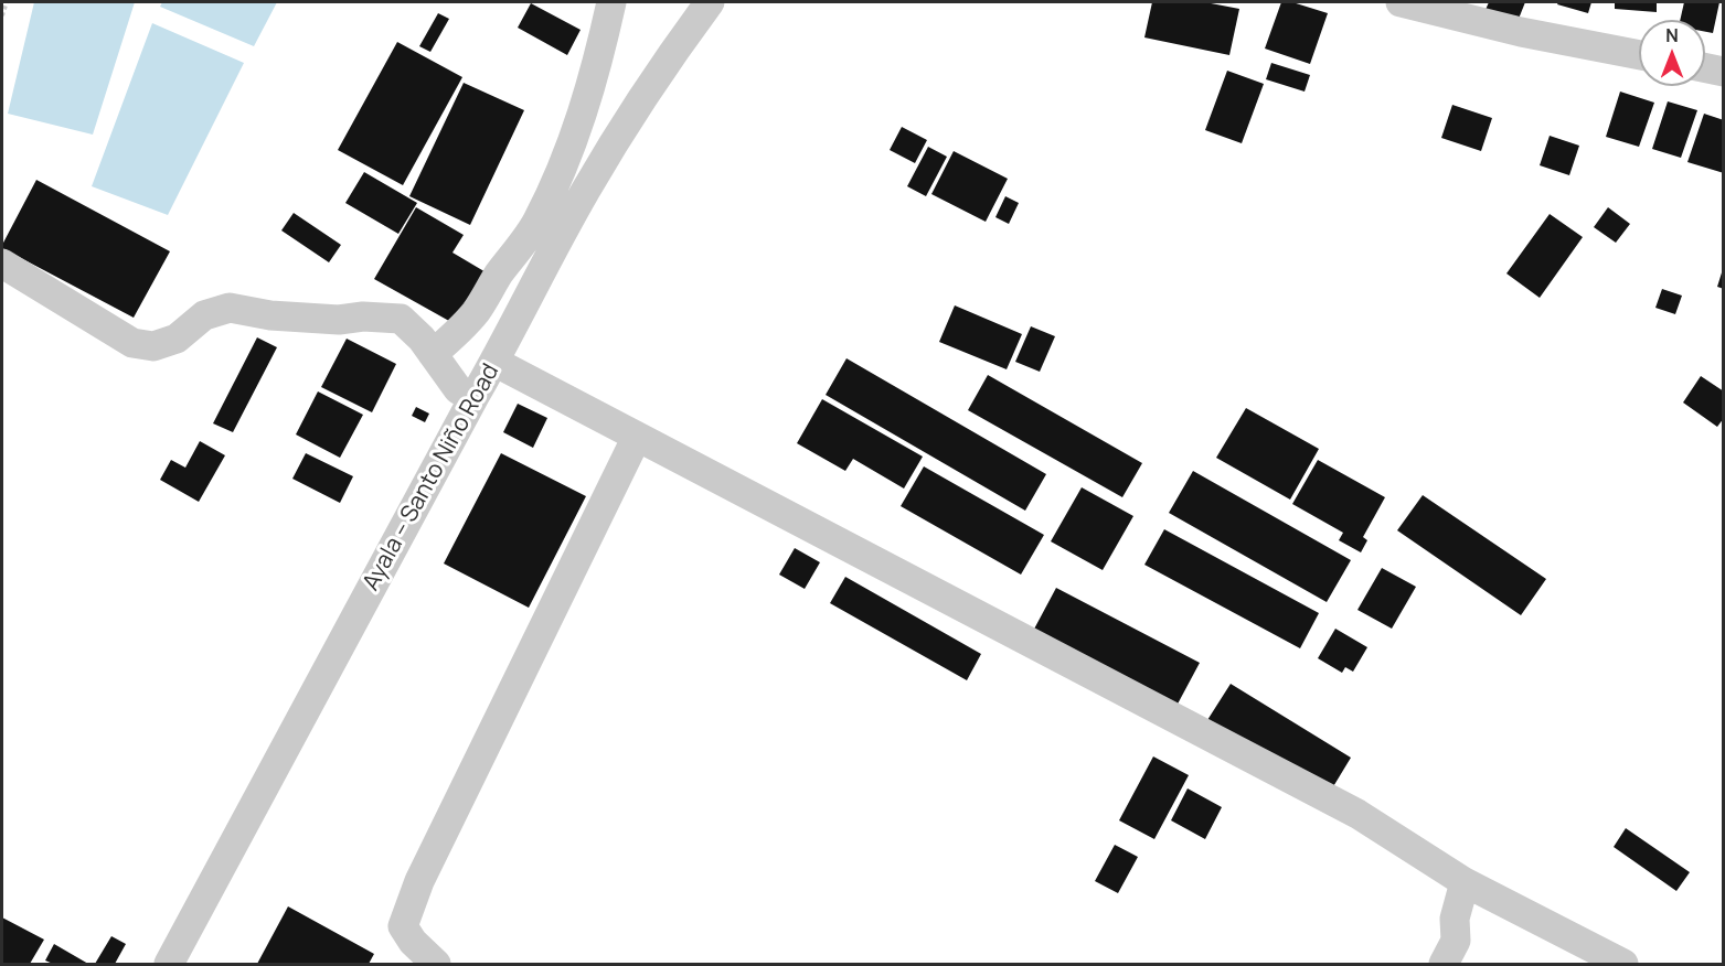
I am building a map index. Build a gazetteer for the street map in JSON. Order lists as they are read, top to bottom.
{
  "streets": {
    "street": ["Ayala – Santo Niño Road"]
  },
  "north": "top"
}
